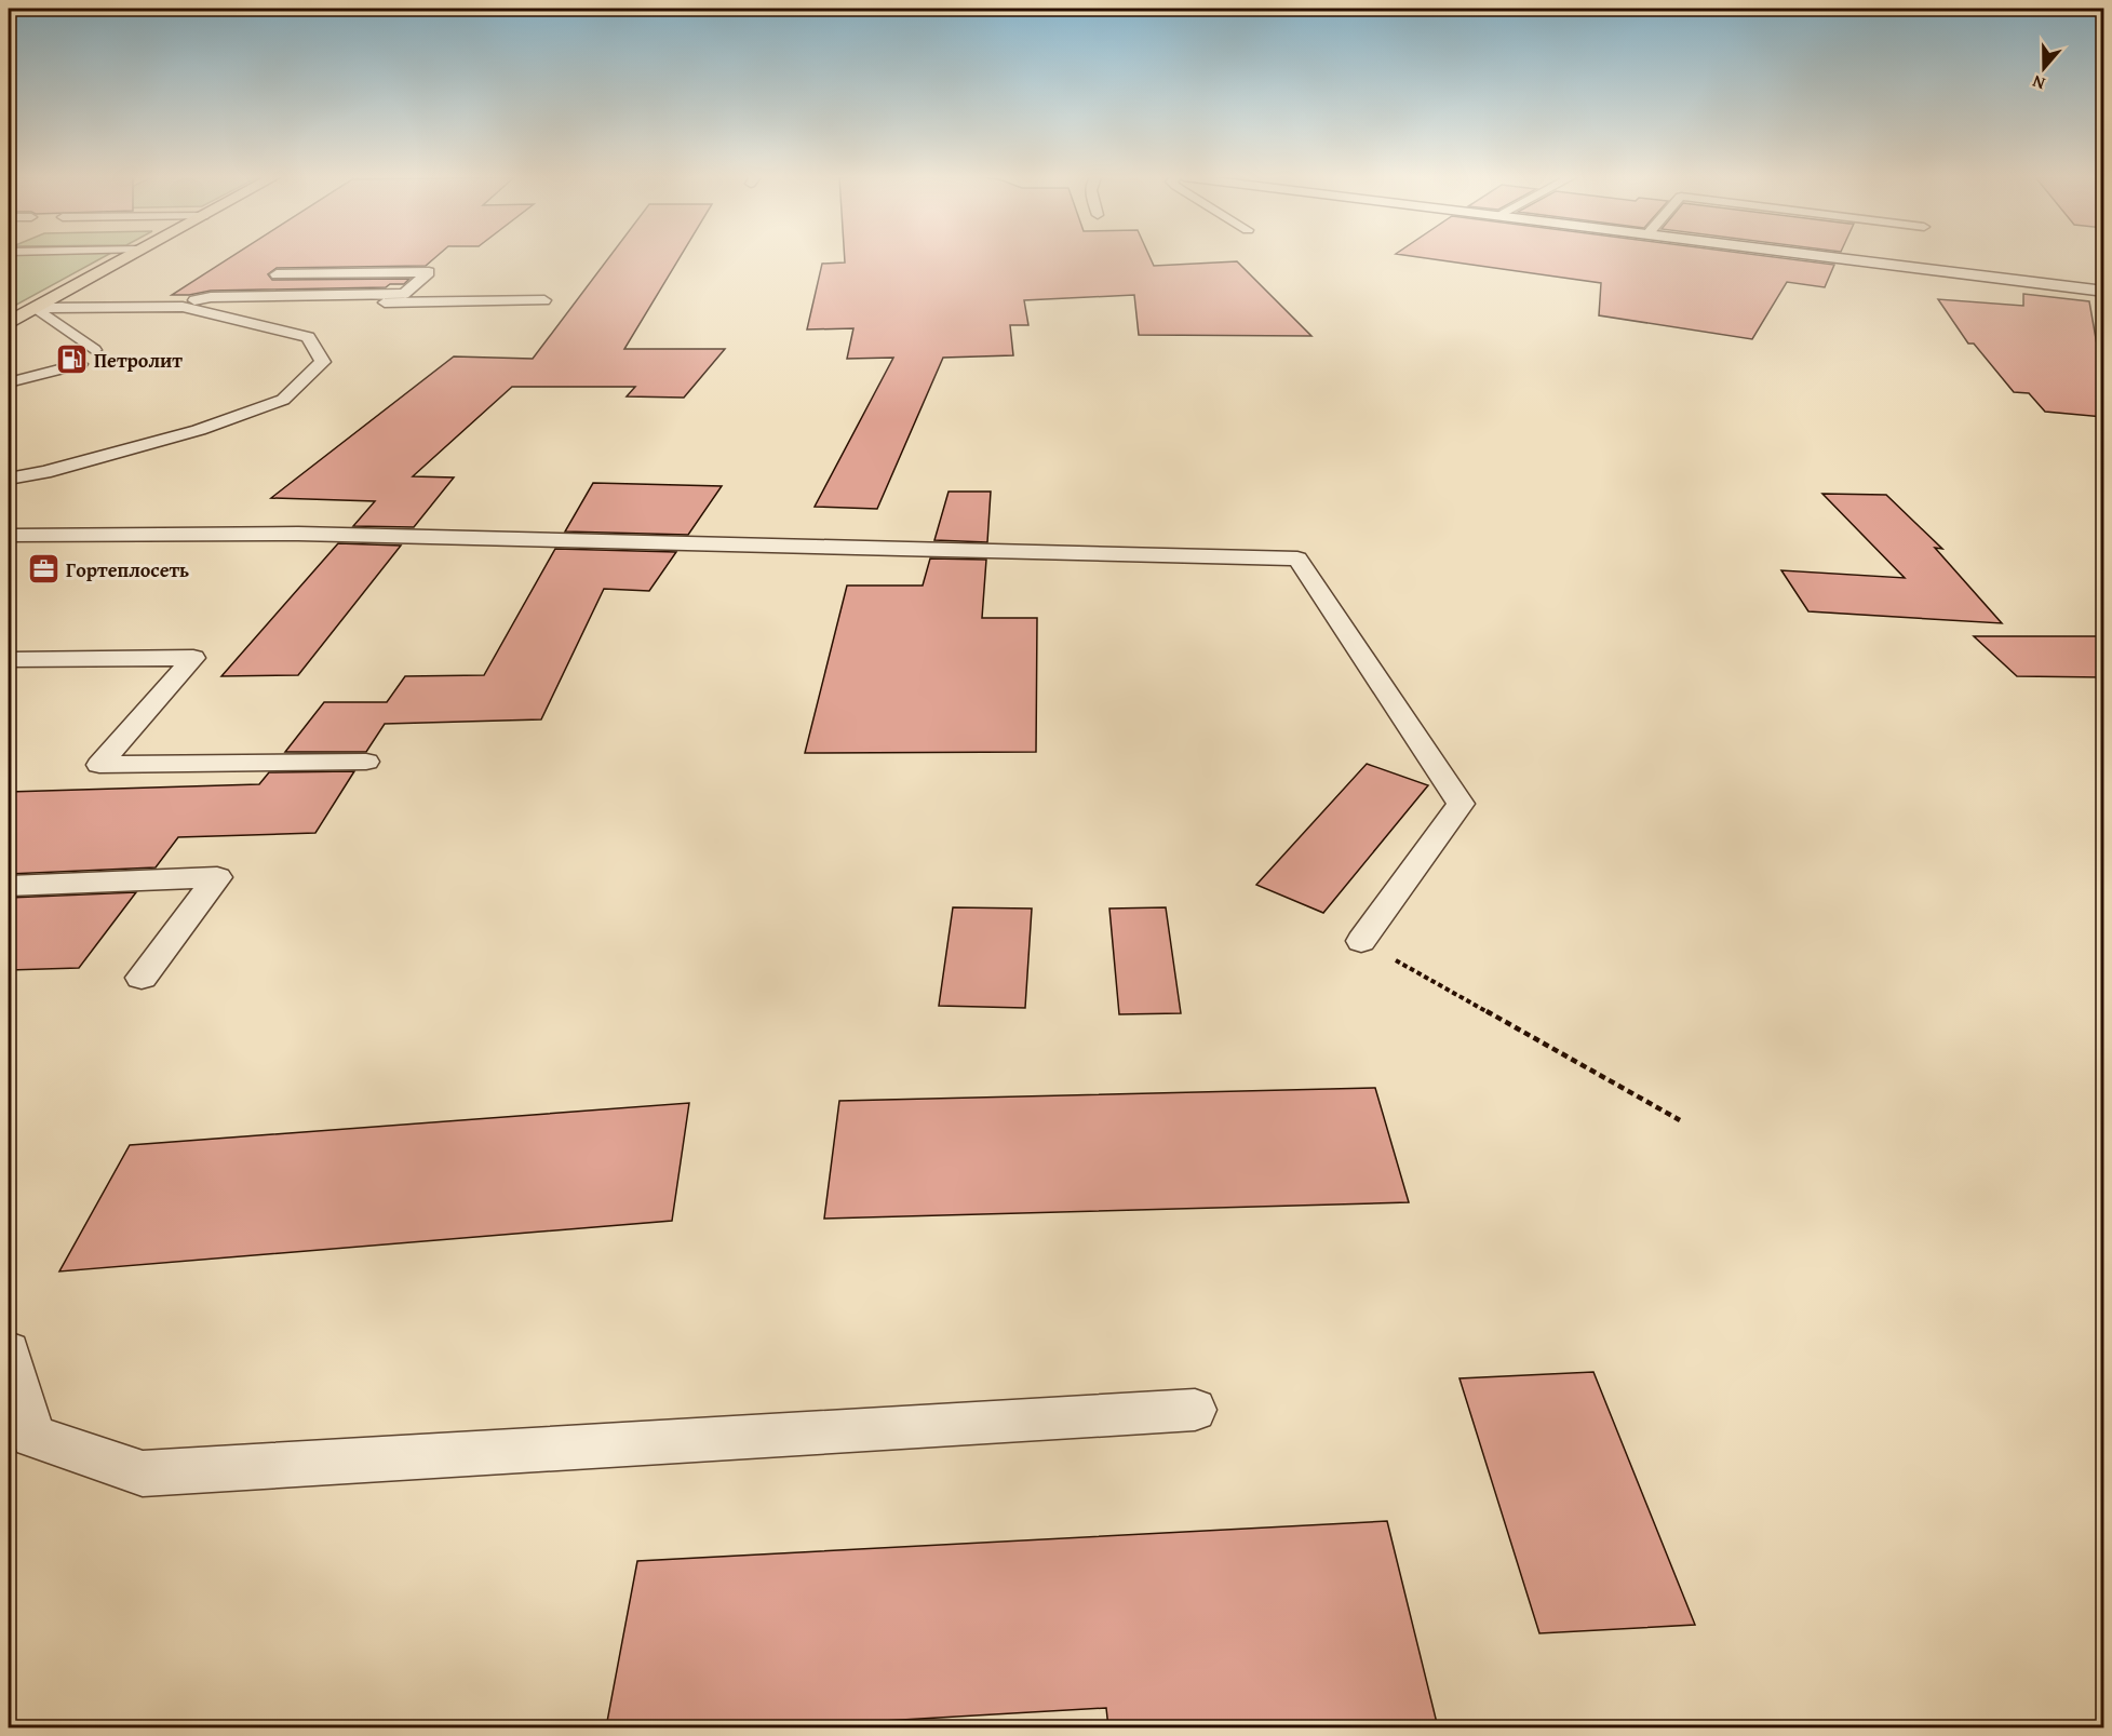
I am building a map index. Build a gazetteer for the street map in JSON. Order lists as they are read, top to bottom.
{
  "places": {
    "fuel station": ["Петролит"],
    "office": ["Гортеплосеть"]
  },
  "north": "bottom"
}
